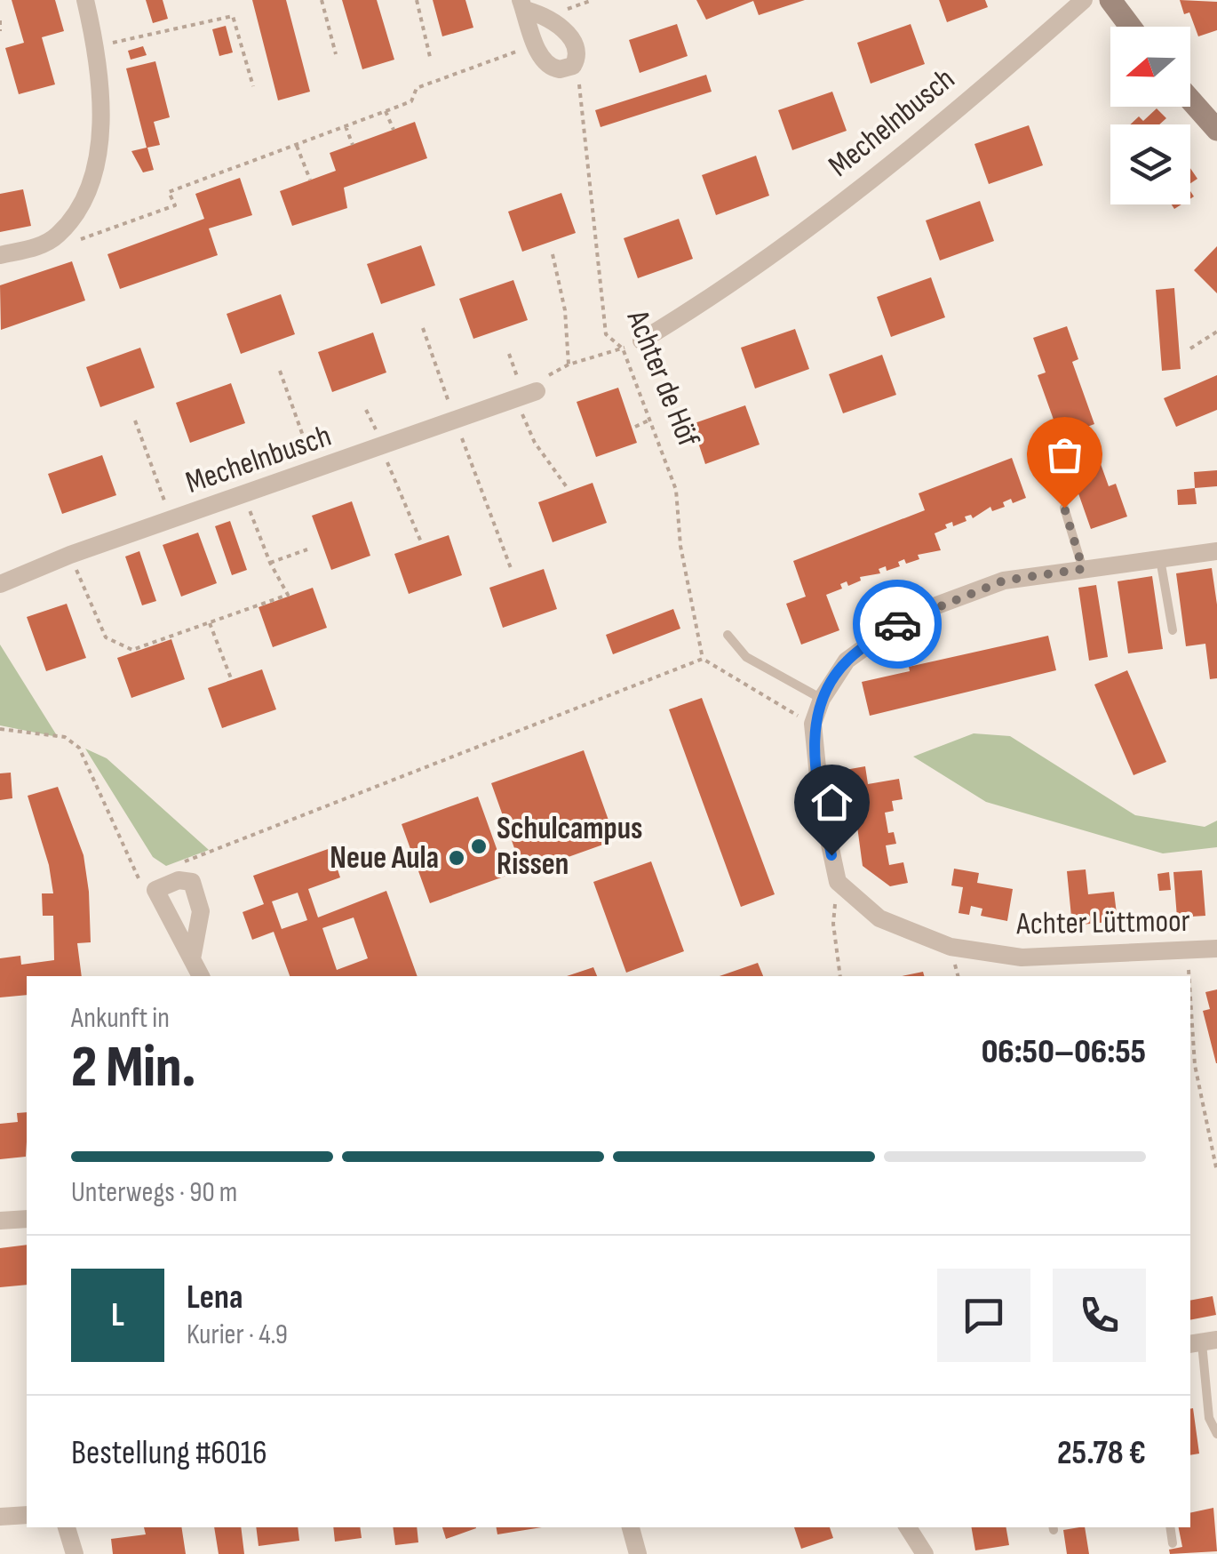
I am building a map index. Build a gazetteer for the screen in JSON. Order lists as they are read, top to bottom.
{
  "streets": {
    "street": ["Mechelnbusch", "Achter Lüttmoor"],
    "path": ["Achter de Höf"]
  },
  "places": ["Schulcampus Rissen", "Neue Aula"],
  "north": "left",
  "page": {
    "heading": ["2 Min.", "Ankunft in", "06:50–06:55"],
    "panel": [
      "Lena",
      "Kurier · 4.9",
      "Bestellung #6016",
      "25.78 €"
    ],
    "bar": "Unterwegs · 90 m",
    "round": "L"
  }
}
